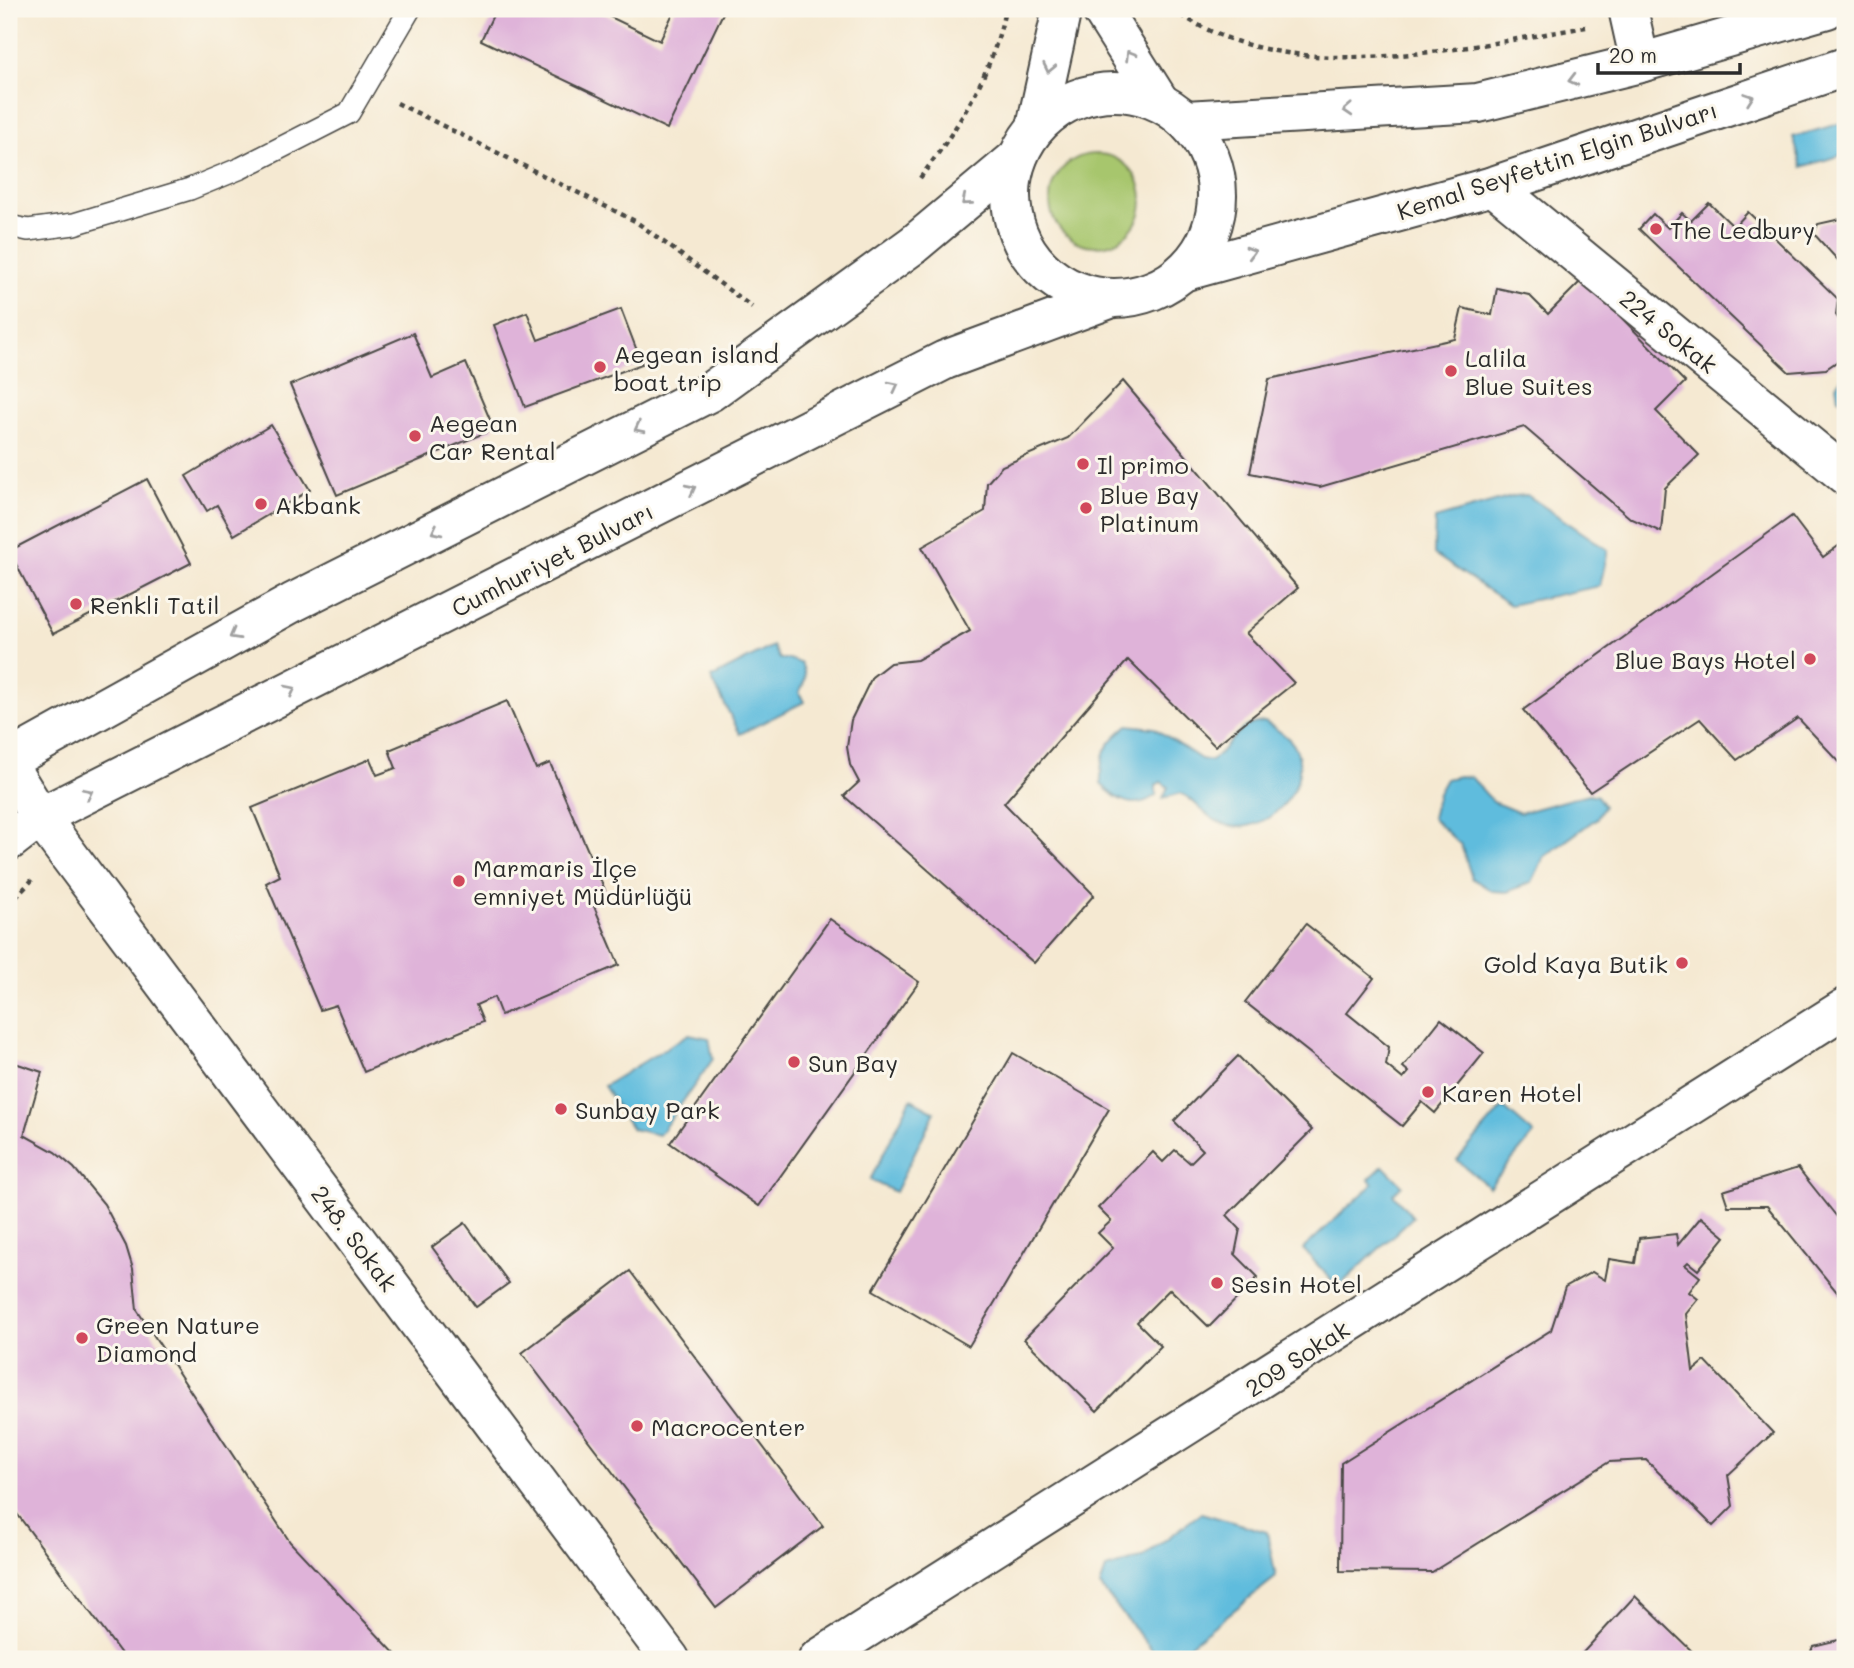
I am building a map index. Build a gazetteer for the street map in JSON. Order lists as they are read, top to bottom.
{
  "streets": {
    "main road": [
      "Kemal Seyfettin Elgin Bulvarı",
      "224 Sokak",
      "Cumhuriyet Bulvarı",
      "248. Sokak",
      "209 Sokak"
    ]
  },
  "crossings": [
    ["Kemal Seyfettin Elgin Bulvarı", "224 Sokak"],
    ["Kemal Seyfettin Elgin Bulvarı", "Cumhuriyet Bulvarı"],
    ["Cumhuriyet Bulvarı", "248. Sokak"]
  ],
  "places": [
    "The Ledbury",
    "Aegean island boat trip",
    "Lalila Blue Suites",
    "Aegean Car Rental",
    "Il primo",
    "Akbank",
    "Blue Bay Platinum",
    "Renkli Tatil",
    "Blue Bays Hotel",
    "Marmaris İlçe emniyet Müdürlüğü",
    "Gold Kaya Butik",
    "Sun Bay",
    "Karen Hotel",
    "Sunbay Park",
    "Sesin Hotel",
    "Green Nature Diamond",
    "Macrocenter"
  ],
  "scale_bar": "20 m"
}
